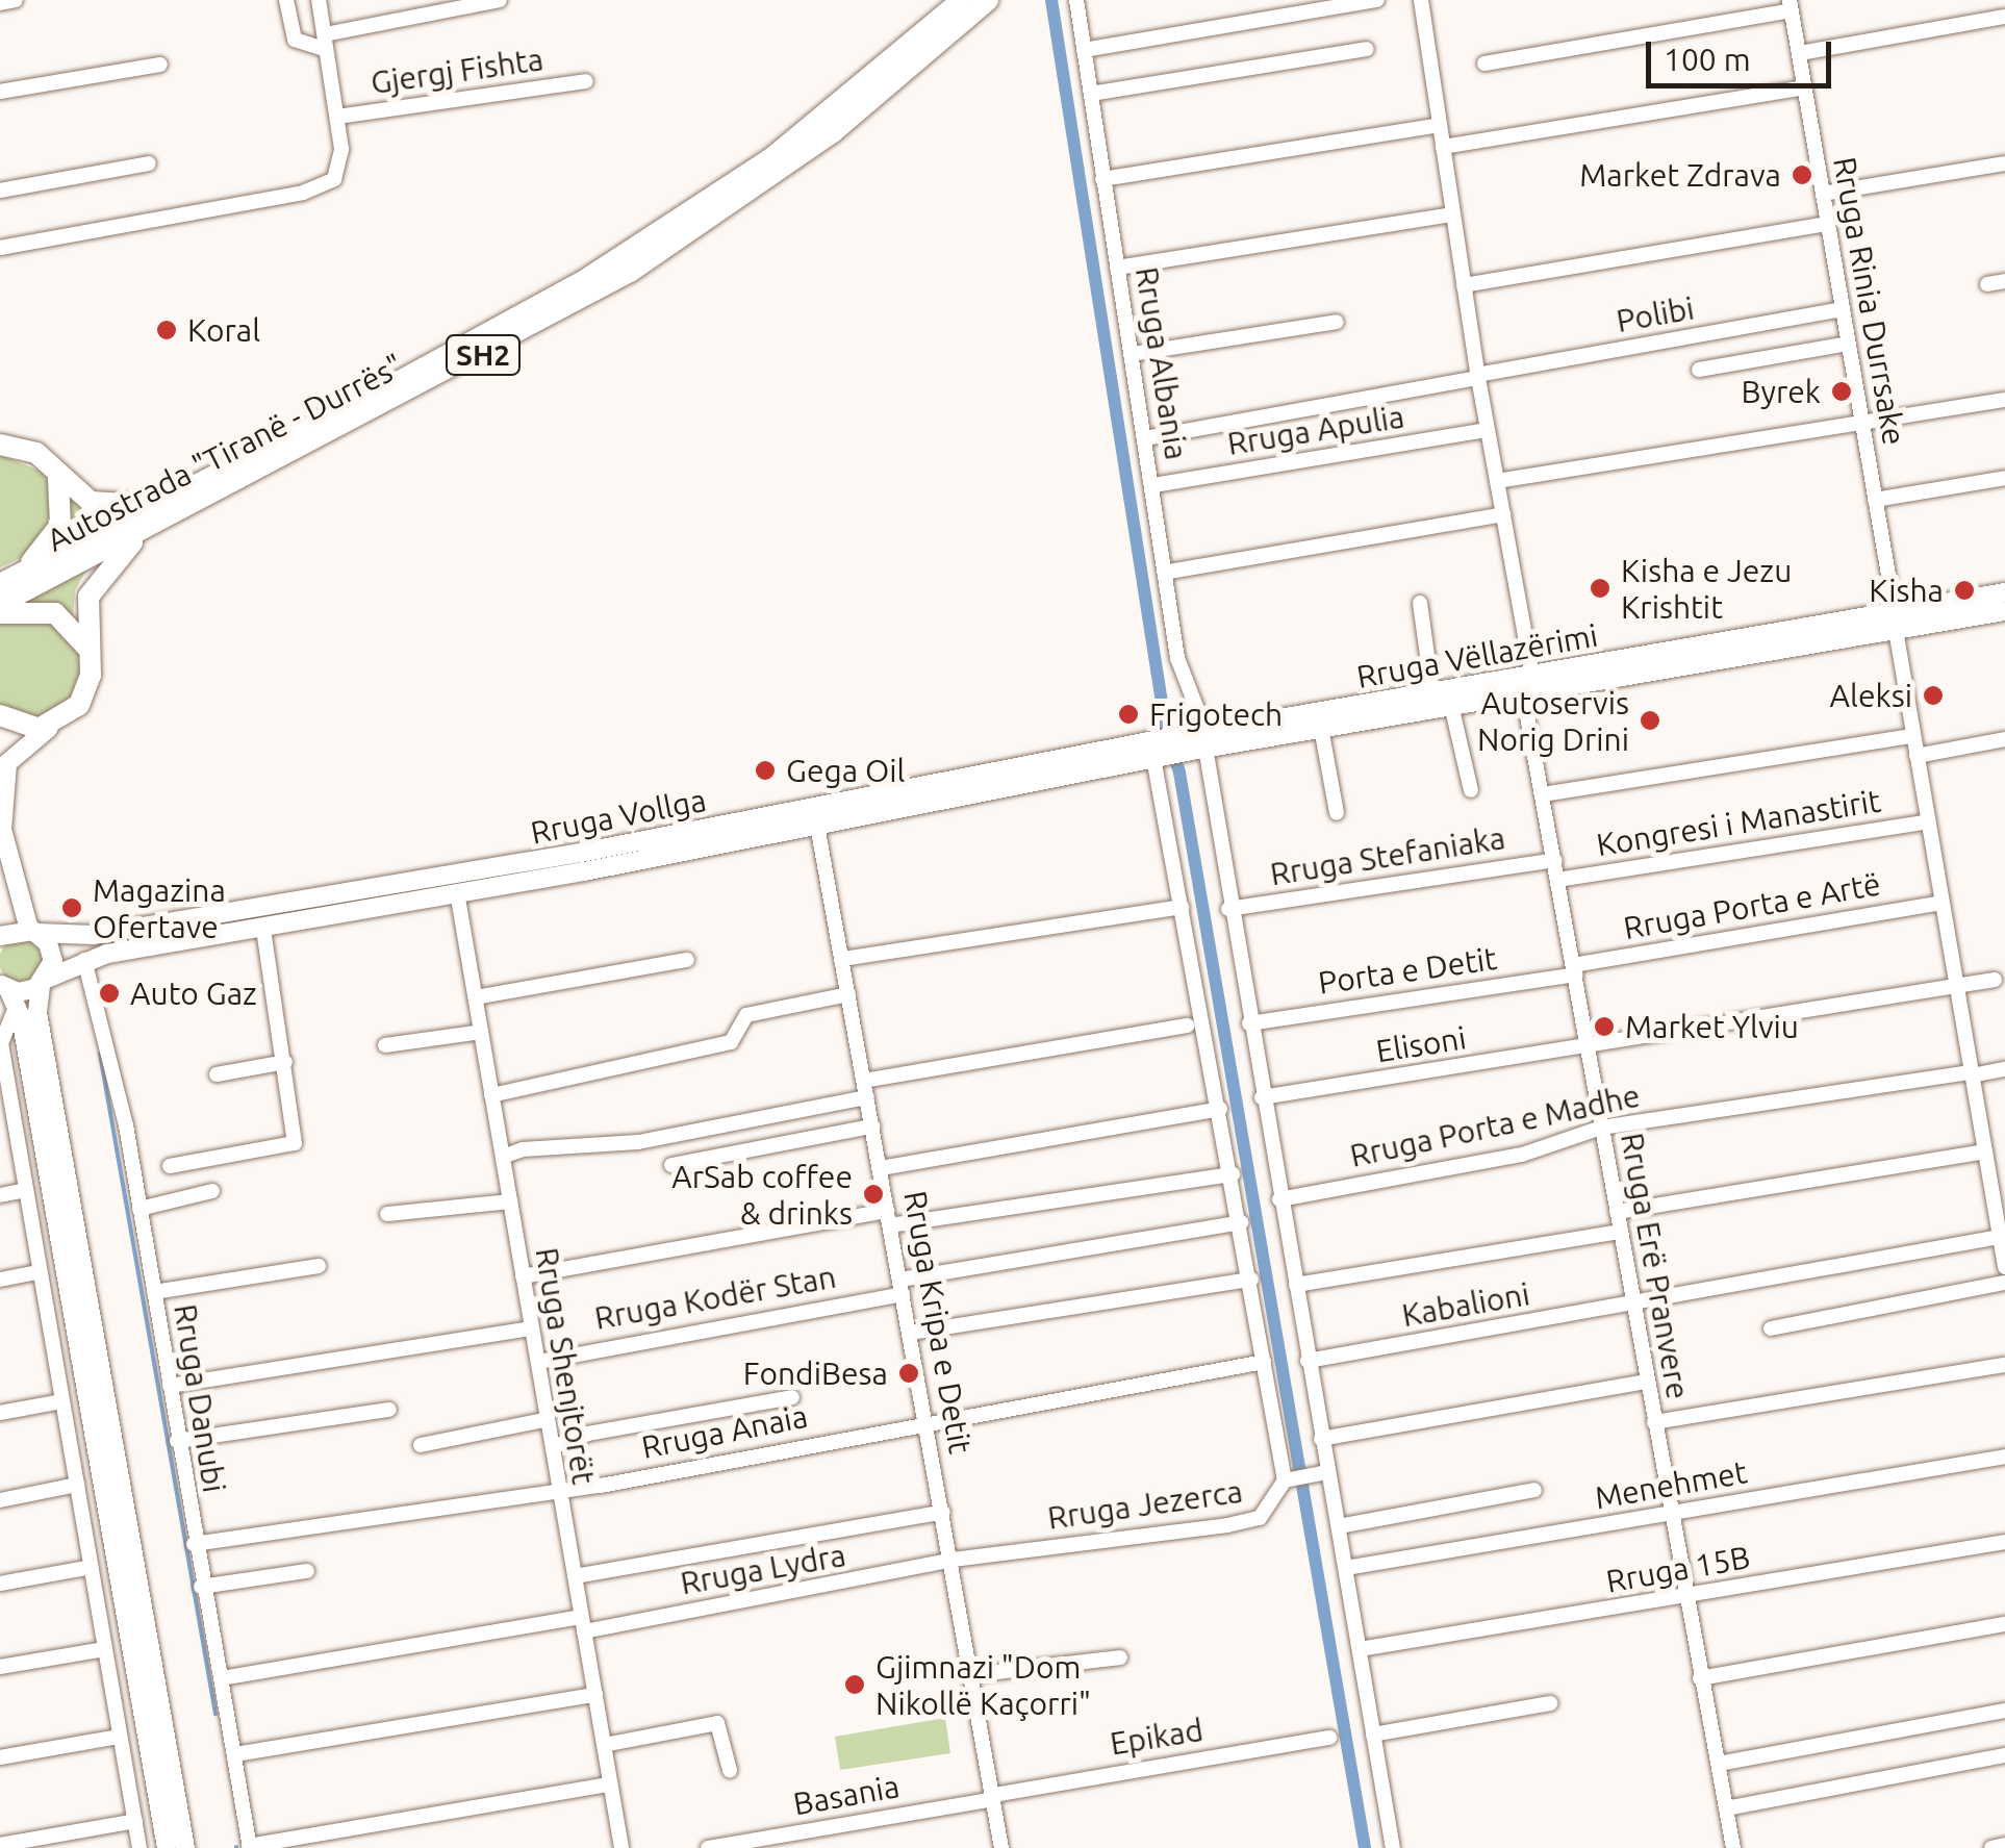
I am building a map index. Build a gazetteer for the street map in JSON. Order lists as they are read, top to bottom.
{
  "streets": {
    "highway": ["SH2", "Autostrada \"Tiranë - Durrës\""],
    "main road": ["Rruga Vëllazërimi", "Rruga Vollga"],
    "street": [
      "Gjergj Fishta",
      "Rruga Rinia Durrsake",
      "Polibi",
      "Rruga Albania",
      "Rruga Apulia",
      "Kongresi i Manastirit",
      "Rruga Stefaniaka",
      "Rruga Porta e Artë",
      "Porta e Detit",
      "Elisoni",
      "Rruga Porta e Madhe",
      "Rruga Erë Pranvere",
      "Rruga Kodër Stan",
      "Kabalioni",
      "Rruga Kripa e Detit",
      "Rruga Shenjtorët",
      "Rruga Danubi",
      "Rruga Anaia",
      "Menehmet",
      "Rruga Jezerca",
      "Rruga Lydra",
      "Rruga 15B",
      "Epikad",
      "Basania"
    ]
  },
  "crossings": [
    ["Rruga Rinia Durrsake", "Polibi"],
    ["Rruga Rinia Durrsake", "Rruga Vëllazërimi"],
    ["Rruga Rinia Durrsake", "Kongresi i Manastirit"],
    ["Rruga Rinia Durrsake", "Rruga Porta e Artë"],
    ["Rruga Rinia Durrsake", "Rruga Porta e Madhe"],
    ["Rruga Rinia Durrsake", "Kabalioni"],
    ["Polibi", "Rruga Albania"],
    ["Polibi", "Rruga Erë Pranvere"],
    ["Rruga Albania", "Rruga Apulia"],
    ["Rruga Albania", "Rruga Vëllazërimi"],
    ["Rruga Albania", "Rruga Vollga"],
    ["Rruga Albania", "Rruga Stefaniaka"],
    ["Rruga Albania", "Porta e Detit"],
    ["Rruga Albania", "Elisoni"],
    ["Rruga Albania", "Rruga Porta e Madhe"],
    ["Rruga Albania", "Kabalioni"],
    ["Rruga Albania", "Menehmet"],
    ["Rruga Albania", "Rruga 15B"],
    ["Rruga Apulia", "Rruga Erë Pranvere"],
    ["Rruga Vëllazërimi", "Rruga Vollga"],
    ["Rruga Vëllazërimi", "Rruga Erë Pranvere"],
    ["Rruga Vollga", "Rruga Kripa e Detit"],
    ["Rruga Vollga", "Rruga Shenjtorët"],
    ["Rruga Vollga", "Rruga Danubi"],
    ["Kongresi i Manastirit", "Rruga Erë Pranvere"],
    ["Rruga Stefaniaka", "Rruga Erë Pranvere"],
    ["Rruga Porta e Artë", "Porta e Detit"],
    ["Rruga Porta e Artë", "Rruga Erë Pranvere"],
    ["Porta e Detit", "Rruga Erë Pranvere"],
    ["Elisoni", "Rruga Erë Pranvere"],
    ["Rruga Porta e Madhe", "Rruga Erë Pranvere"],
    ["Rruga Erë Pranvere", "Kabalioni"],
    ["Rruga Erë Pranvere", "Menehmet"],
    ["Rruga Erë Pranvere", "Rruga 15B"],
    ["Rruga Kodër Stan", "Rruga Kripa e Detit"],
    ["Rruga Kodër Stan", "Rruga Shenjtorët"],
    ["Rruga Kripa e Detit", "Rruga Anaia"],
    ["Rruga Kripa e Detit", "Rruga Jezerca"],
    ["Rruga Kripa e Detit", "Rruga Lydra"],
    ["Rruga Kripa e Detit", "Epikad"],
    ["Rruga Kripa e Detit", "Basania"],
    ["Rruga Shenjtorët", "Rruga Anaia"],
    ["Rruga Shenjtorët", "Rruga Lydra"],
    ["Rruga Danubi", "Rruga Anaia"],
    ["Rruga Danubi", "Rruga Lydra"],
    ["Rruga Jezerca", "Rruga Lydra"],
    ["Epikad", "Basania"]
  ],
  "places": [
    "Market Zdrava",
    "Koral",
    "Byrek",
    "Kisha e Jezu Krishtit",
    "Kisha",
    "Aleksi",
    "Frigotech",
    "Autoservis Norig Drini",
    "Gega Oil",
    "Magazina Ofertave",
    "Auto Gaz",
    "Market Ylviu",
    "ArSab coffee & drinks",
    "FondiBesa",
    "Gjimnazi \"Dom Nikollë Kaçorri\""
  ],
  "scale_bar": "100 m"
}
